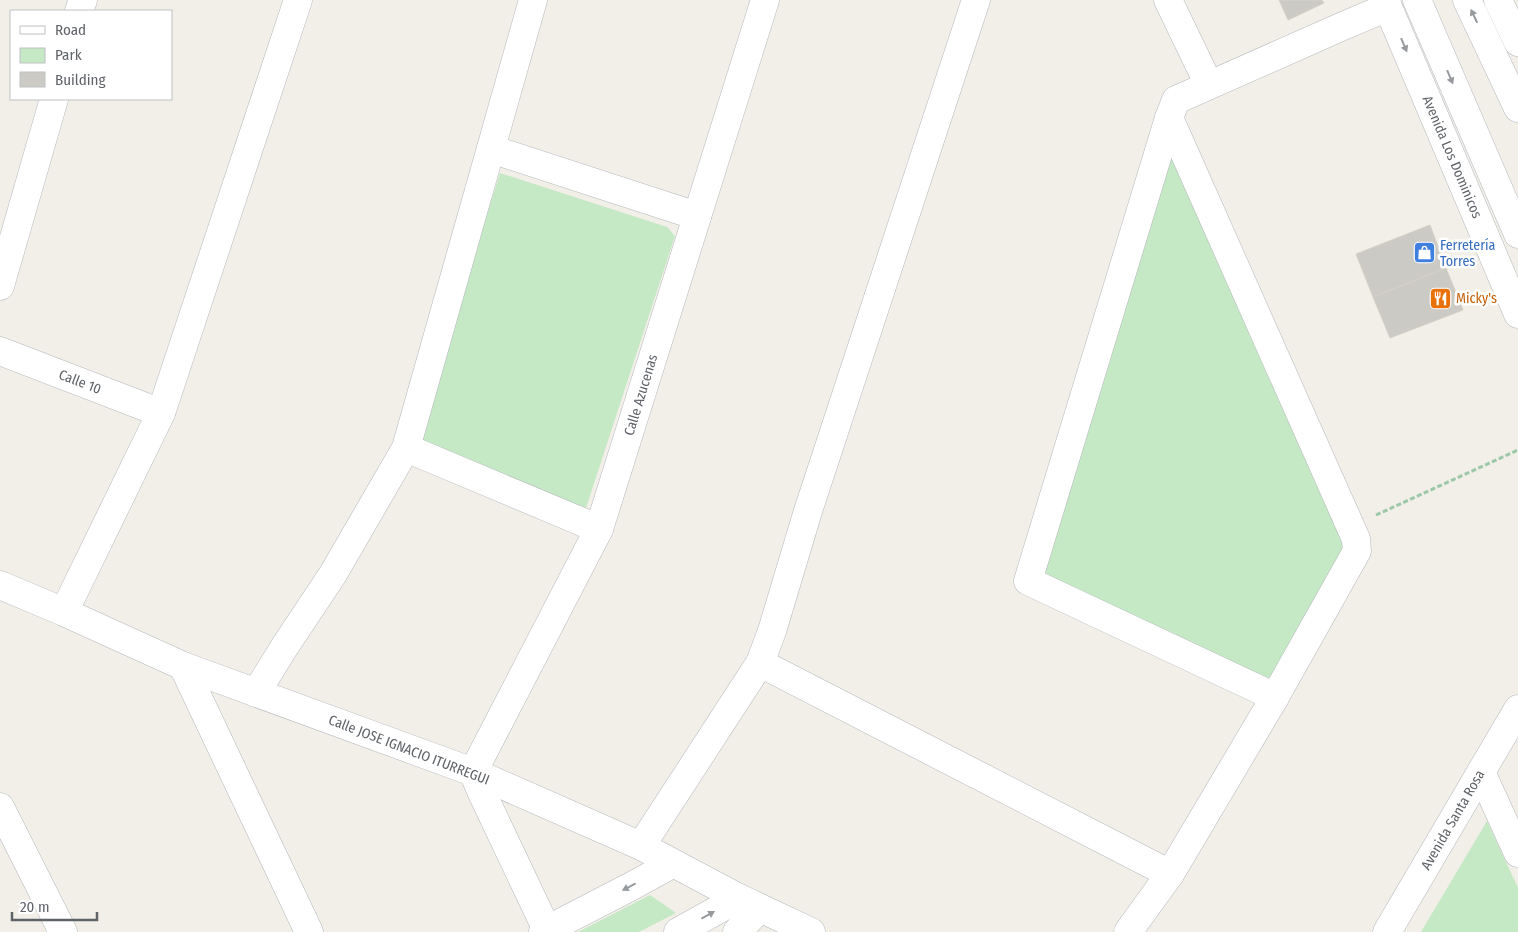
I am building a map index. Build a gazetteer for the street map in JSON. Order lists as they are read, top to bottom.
{
  "streets": {
    "street": [
      "Avenida Los Dominicos",
      "Calle 10",
      "Calle Azucenas",
      "Calle JOSE IGNACIO ITURREGUI",
      "Avenida Santa Rosa"
    ]
  },
  "crossings": [
    ["Calle Azucenas", "Calle JOSE IGNACIO ITURREGUI"]
  ],
  "places": {
    "shop": ["Ferretería Torres"],
    "restaurant": ["Micky's"]
  },
  "legend": ["Road", "Park", "Building"],
  "scale_bar": "20 m"
}
